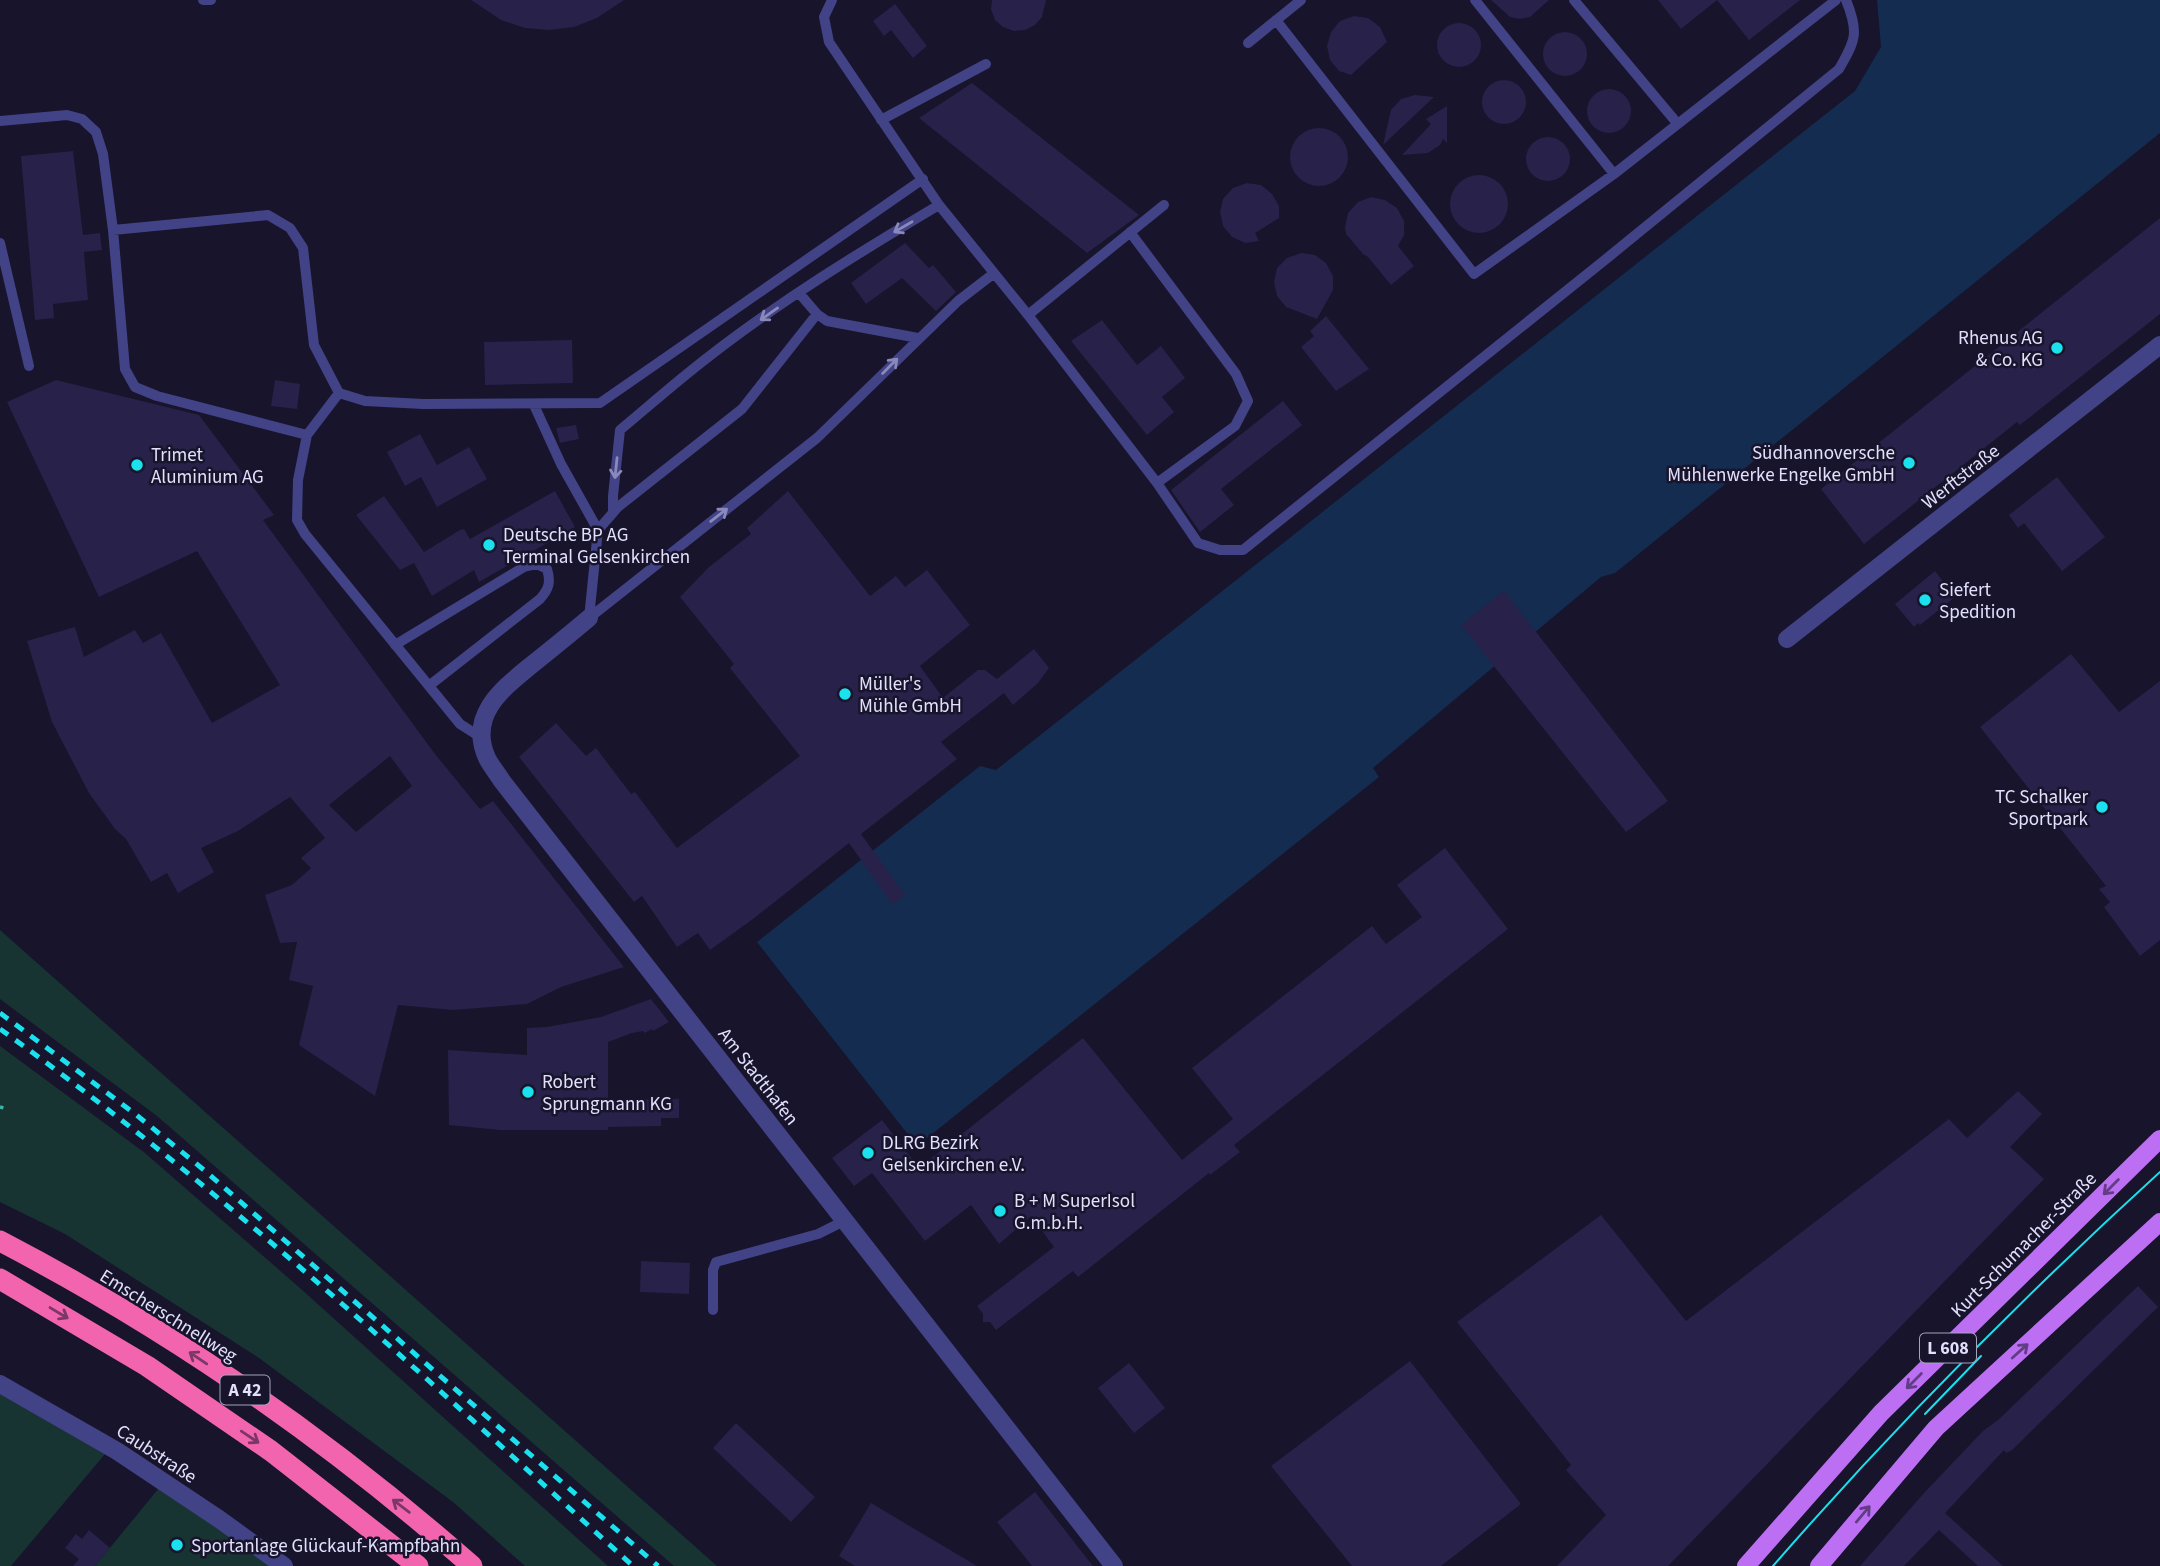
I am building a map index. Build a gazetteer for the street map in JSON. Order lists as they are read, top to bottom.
{
  "streets": {
    "highway": ["Emscherschnellweg", "A 42"],
    "main road": ["Kurt-Schumacher-Straße", "L 608"],
    "street": ["Werftstraße", "Am Stadthafen", "Caubstraße"]
  },
  "places": [
    "Rhenus AG & Co. KG",
    "Südhannoversche Mühlenwerke Engelke GmbH",
    "Trimet Aluminium AG",
    "Deutsche BP AG Terminal Gelsenkirchen",
    "Siefert Spedition",
    "Müller's Mühle GmbH",
    "TC Schalker Sportpark",
    "Robert Sprungmann KG",
    "DLRG Bezirk Gelsenkirchen e.V.",
    "B + M SuperIsol G.m.b.H.",
    "Sportanlage Glückauf-Kampfbahn"
  ]
}
